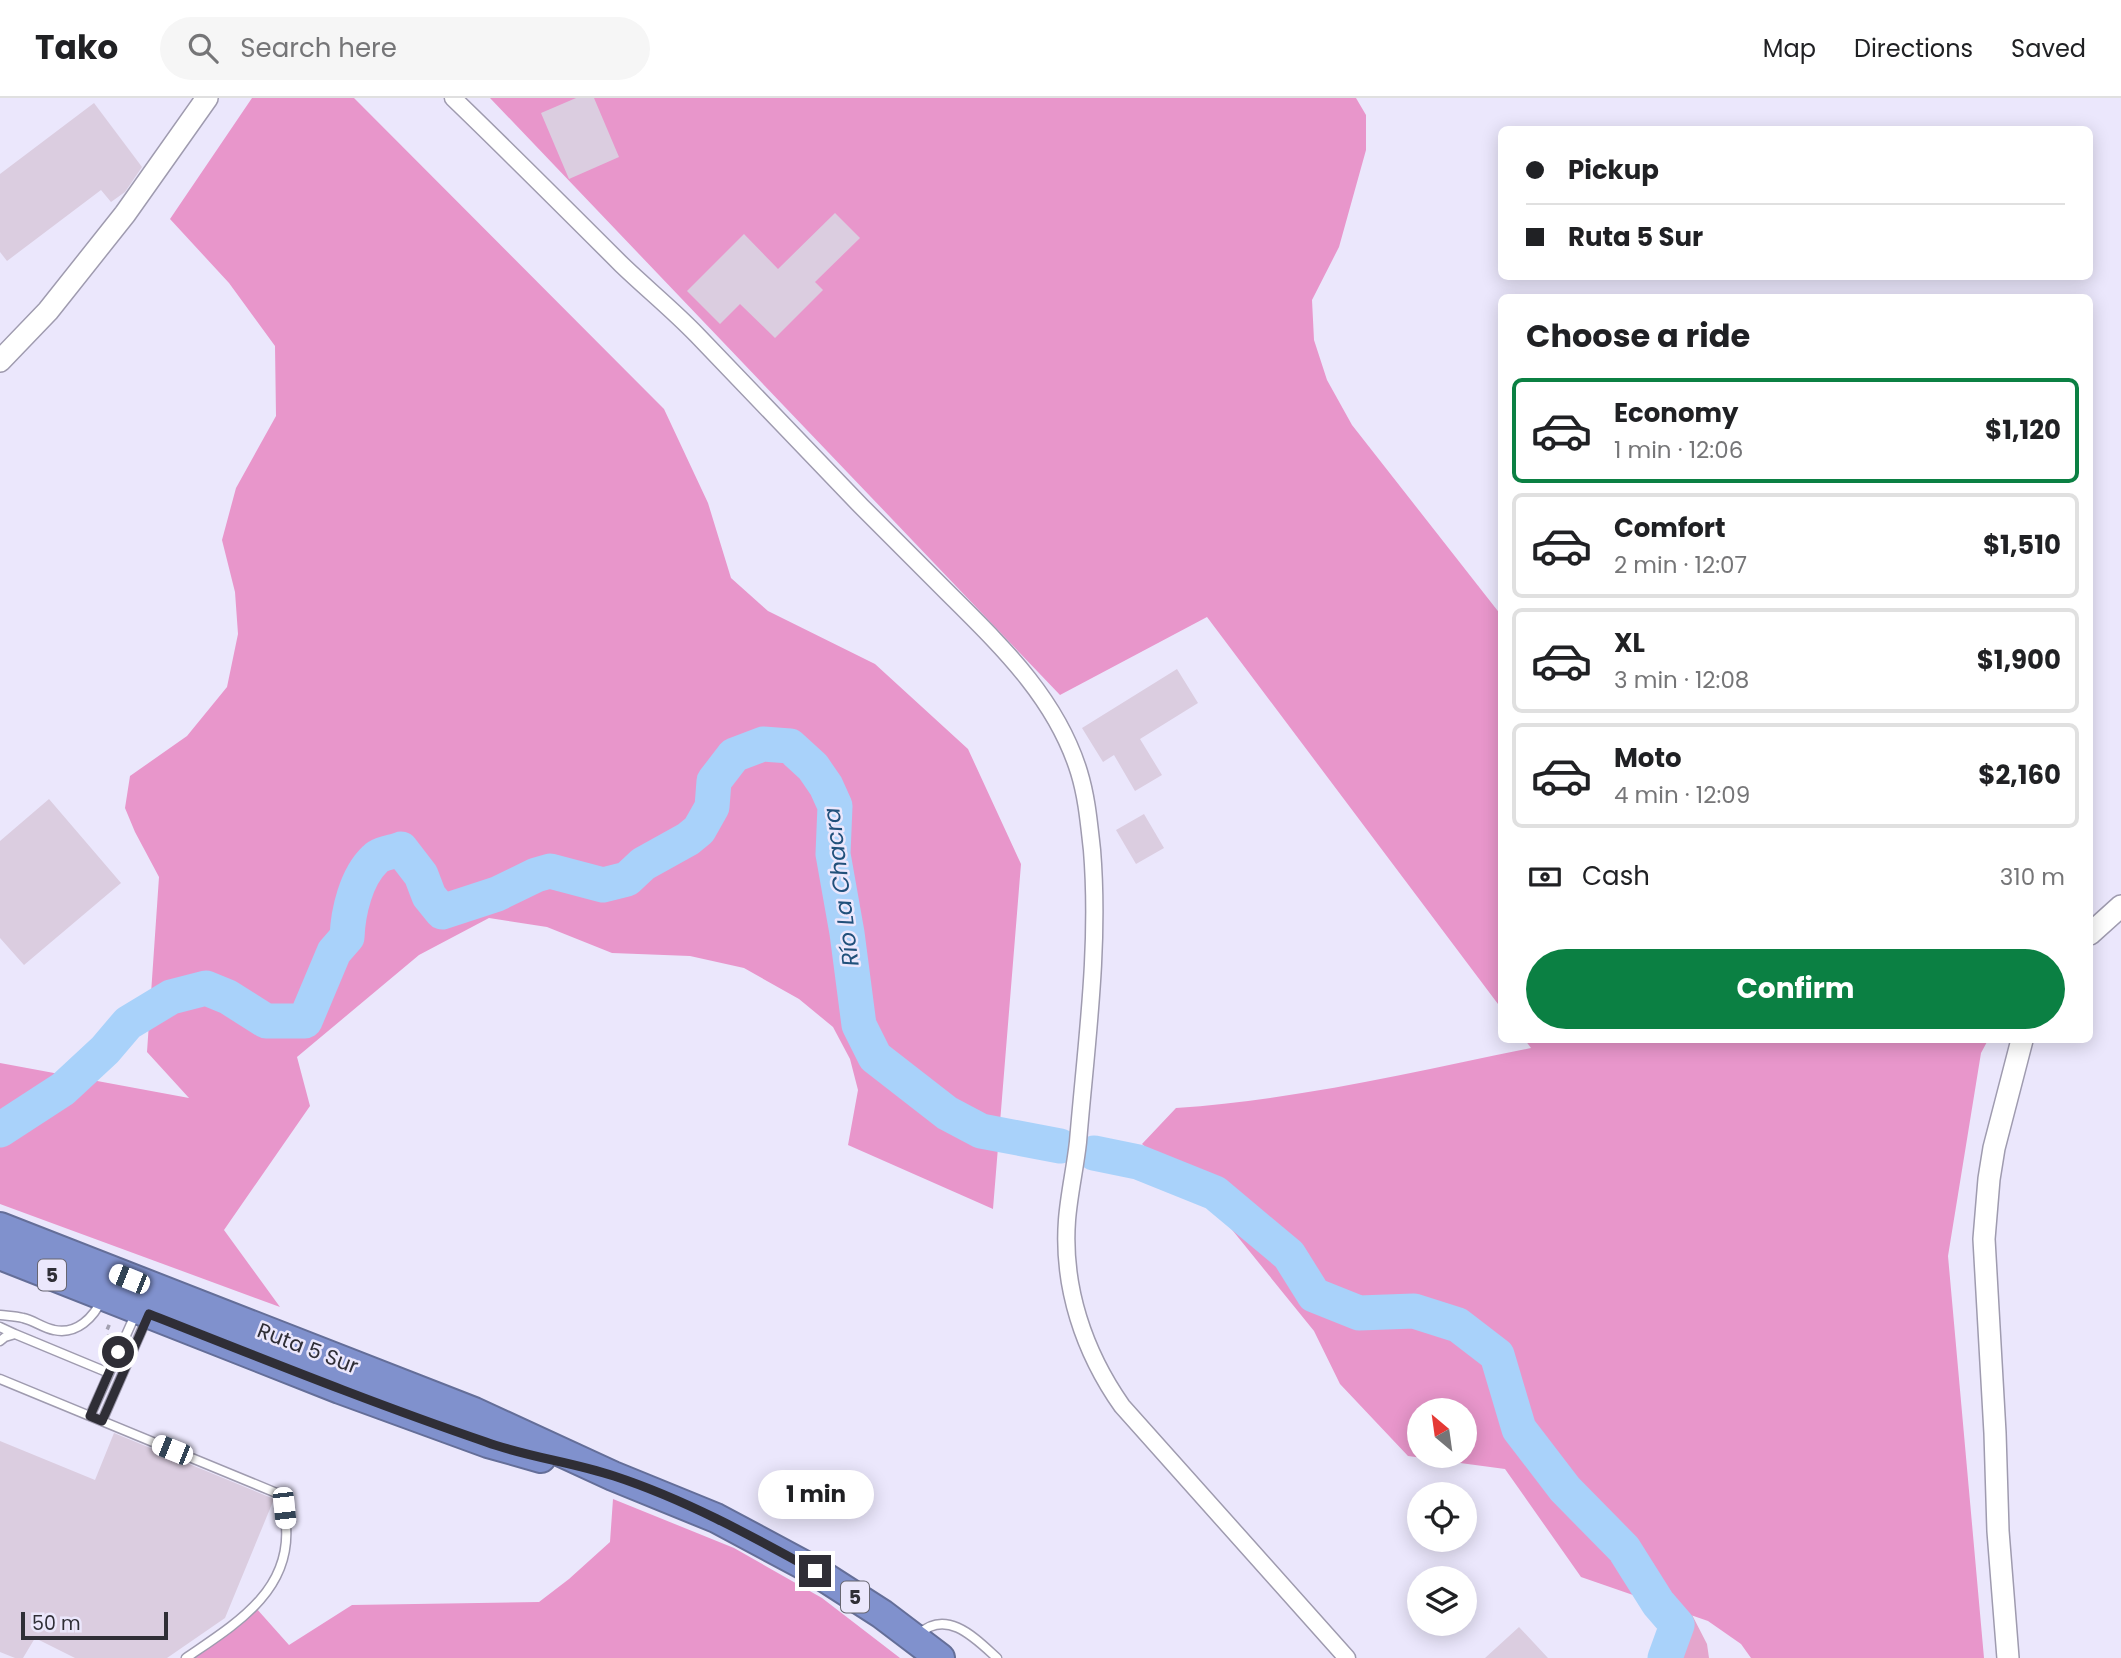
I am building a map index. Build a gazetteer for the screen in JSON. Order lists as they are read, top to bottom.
{
  "streets": {
    "highway": ["5", "Ruta 5 Sur"]
  },
  "water": ["Río La Chacra"],
  "scale_bar": "50 m",
  "north": "top left",
  "page": {
    "header": "Tako",
    "search": "Search here",
    "nav": ["Map", "Directions", "Saved"],
    "banner": ["Pickup", "Ruta 5 Sur"],
    "heading": "Choose a ride",
    "list": [
      {
        "name": "Economy",
        "note": "1 min · 12:06",
        "value": "$1,120"
      },
      {
        "name": "Comfort",
        "note": "2 min · 12:07",
        "value": "$1,510"
      },
      {
        "name": "XL",
        "note": "3 min · 12:08",
        "value": "$1,900"
      },
      {
        "name": "Moto",
        "note": "4 min · 12:09",
        "value": "$2,160"
      }
    ],
    "pay": ["Cash", "310 m"],
    "buttons": "Confirm",
    "bubble": "1 min",
    "scale": "50 m"
  }
}
